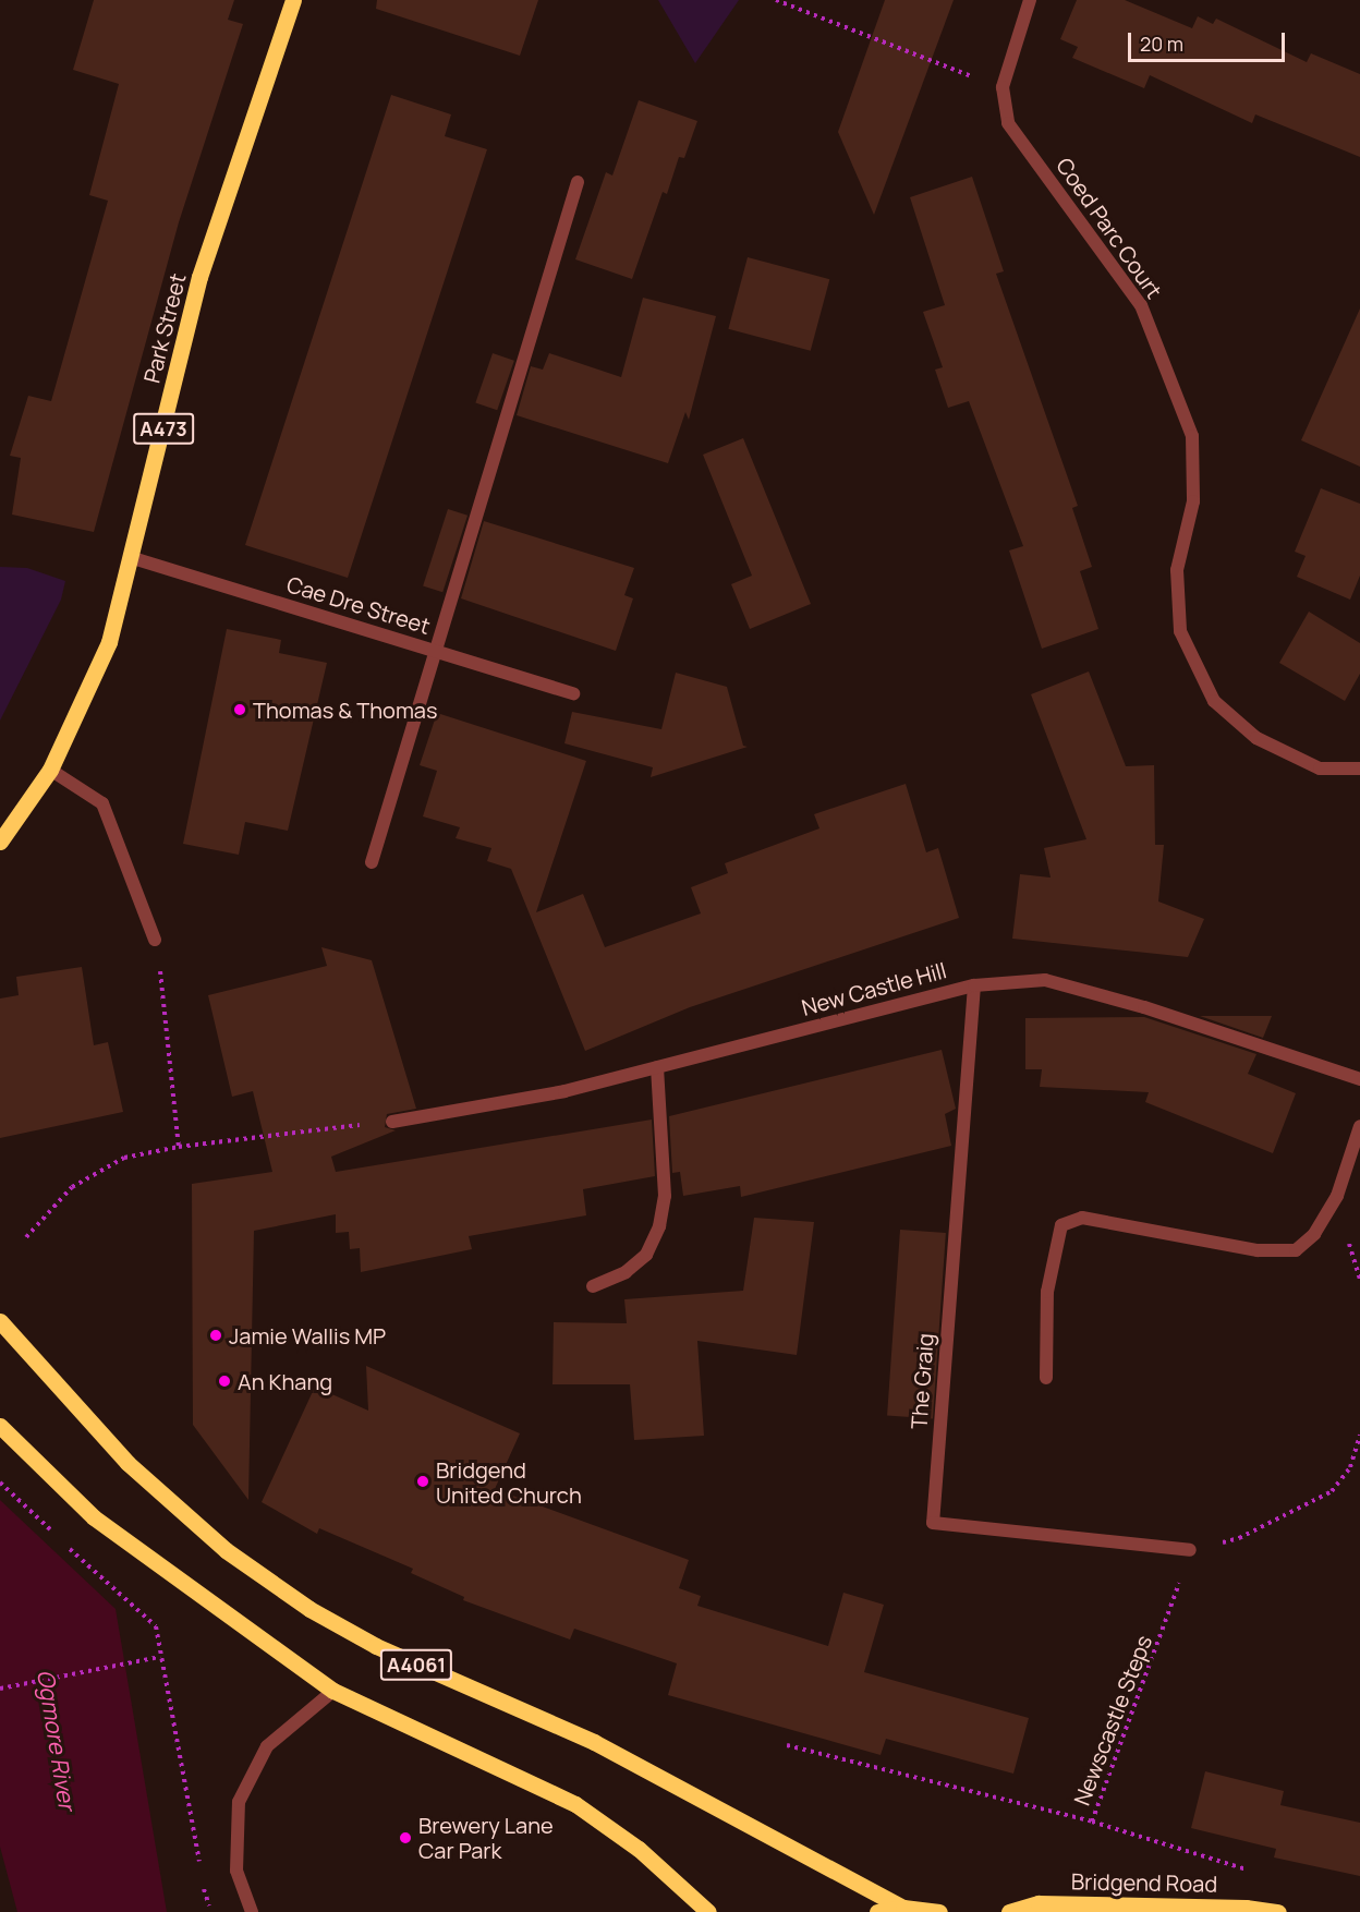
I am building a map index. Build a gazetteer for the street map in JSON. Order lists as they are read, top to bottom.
{
  "streets": {
    "main road": [
      "Park Street",
      "A473",
      "A4061",
      "Bridgend Road"
    ],
    "street": [
      "Coed Parc Court",
      "Cae Dre Street",
      "New Castle Hill",
      "The Graig"
    ],
    "path": ["Newscastle Steps"]
  },
  "crossings": [
    ["Park Street", "Cae Dre Street"],
    ["New Castle Hill", "The Graig"],
    ["The Graig", "Newscastle Steps"]
  ],
  "water": ["Ogmore River"],
  "places": [
    "Thomas & Thomas",
    "Jamie Wallis MP",
    "An Khang",
    "Bridgend United Church",
    "Brewery Lane Car Park"
  ],
  "scale_bar": "20 m"
}
